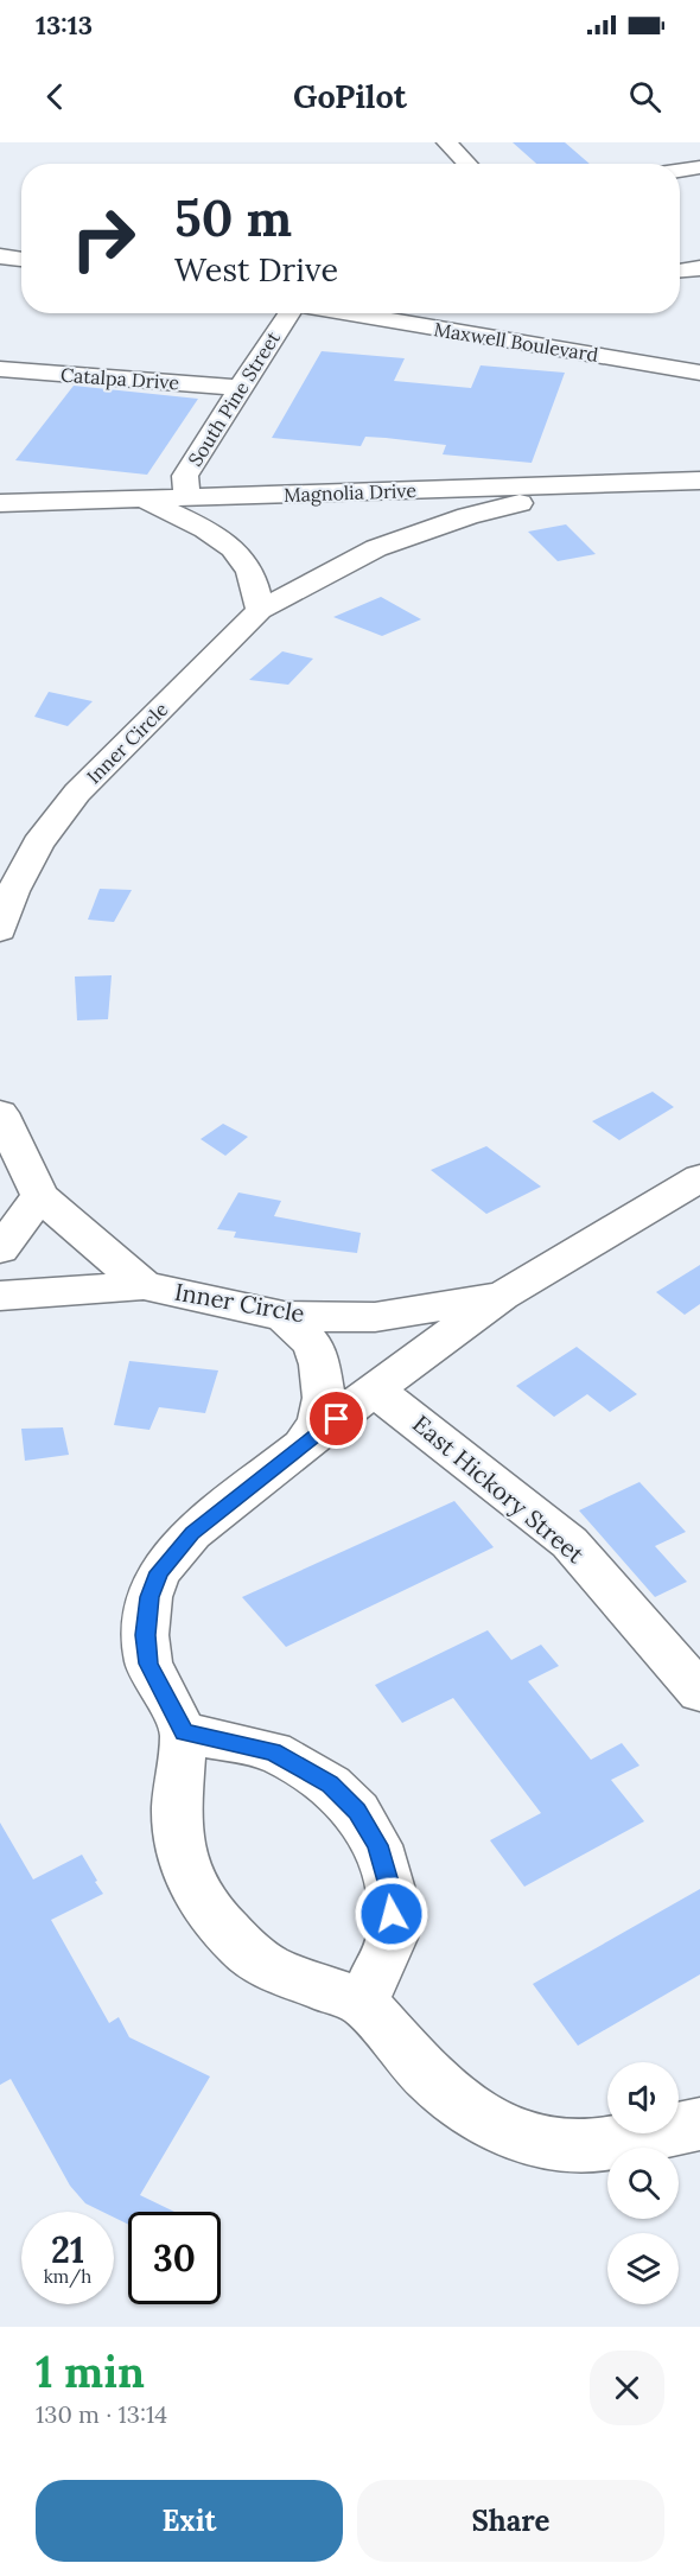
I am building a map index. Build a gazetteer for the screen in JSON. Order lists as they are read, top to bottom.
{
  "streets": {
    "street": [
      "Maxwell Boulevard",
      "Catalpa Drive",
      "South Pine Street",
      "Magnolia Drive",
      "Inner Circle",
      "East Hickory Street"
    ]
  },
  "crossings": [
    ["Catalpa Drive", "South Pine Street"],
    ["South Pine Street", "Magnolia Drive"],
    ["Magnolia Drive", "Inner Circle"]
  ],
  "page": {
    "status": "13:13",
    "header": "GoPilot",
    "turn": ["50 m", "West Drive"],
    "speed": "21 km/h",
    "limit": "30",
    "heading": ["1 min", "130 m · 13:14"],
    "buttons": ["Exit", "Share"]
  }
}
